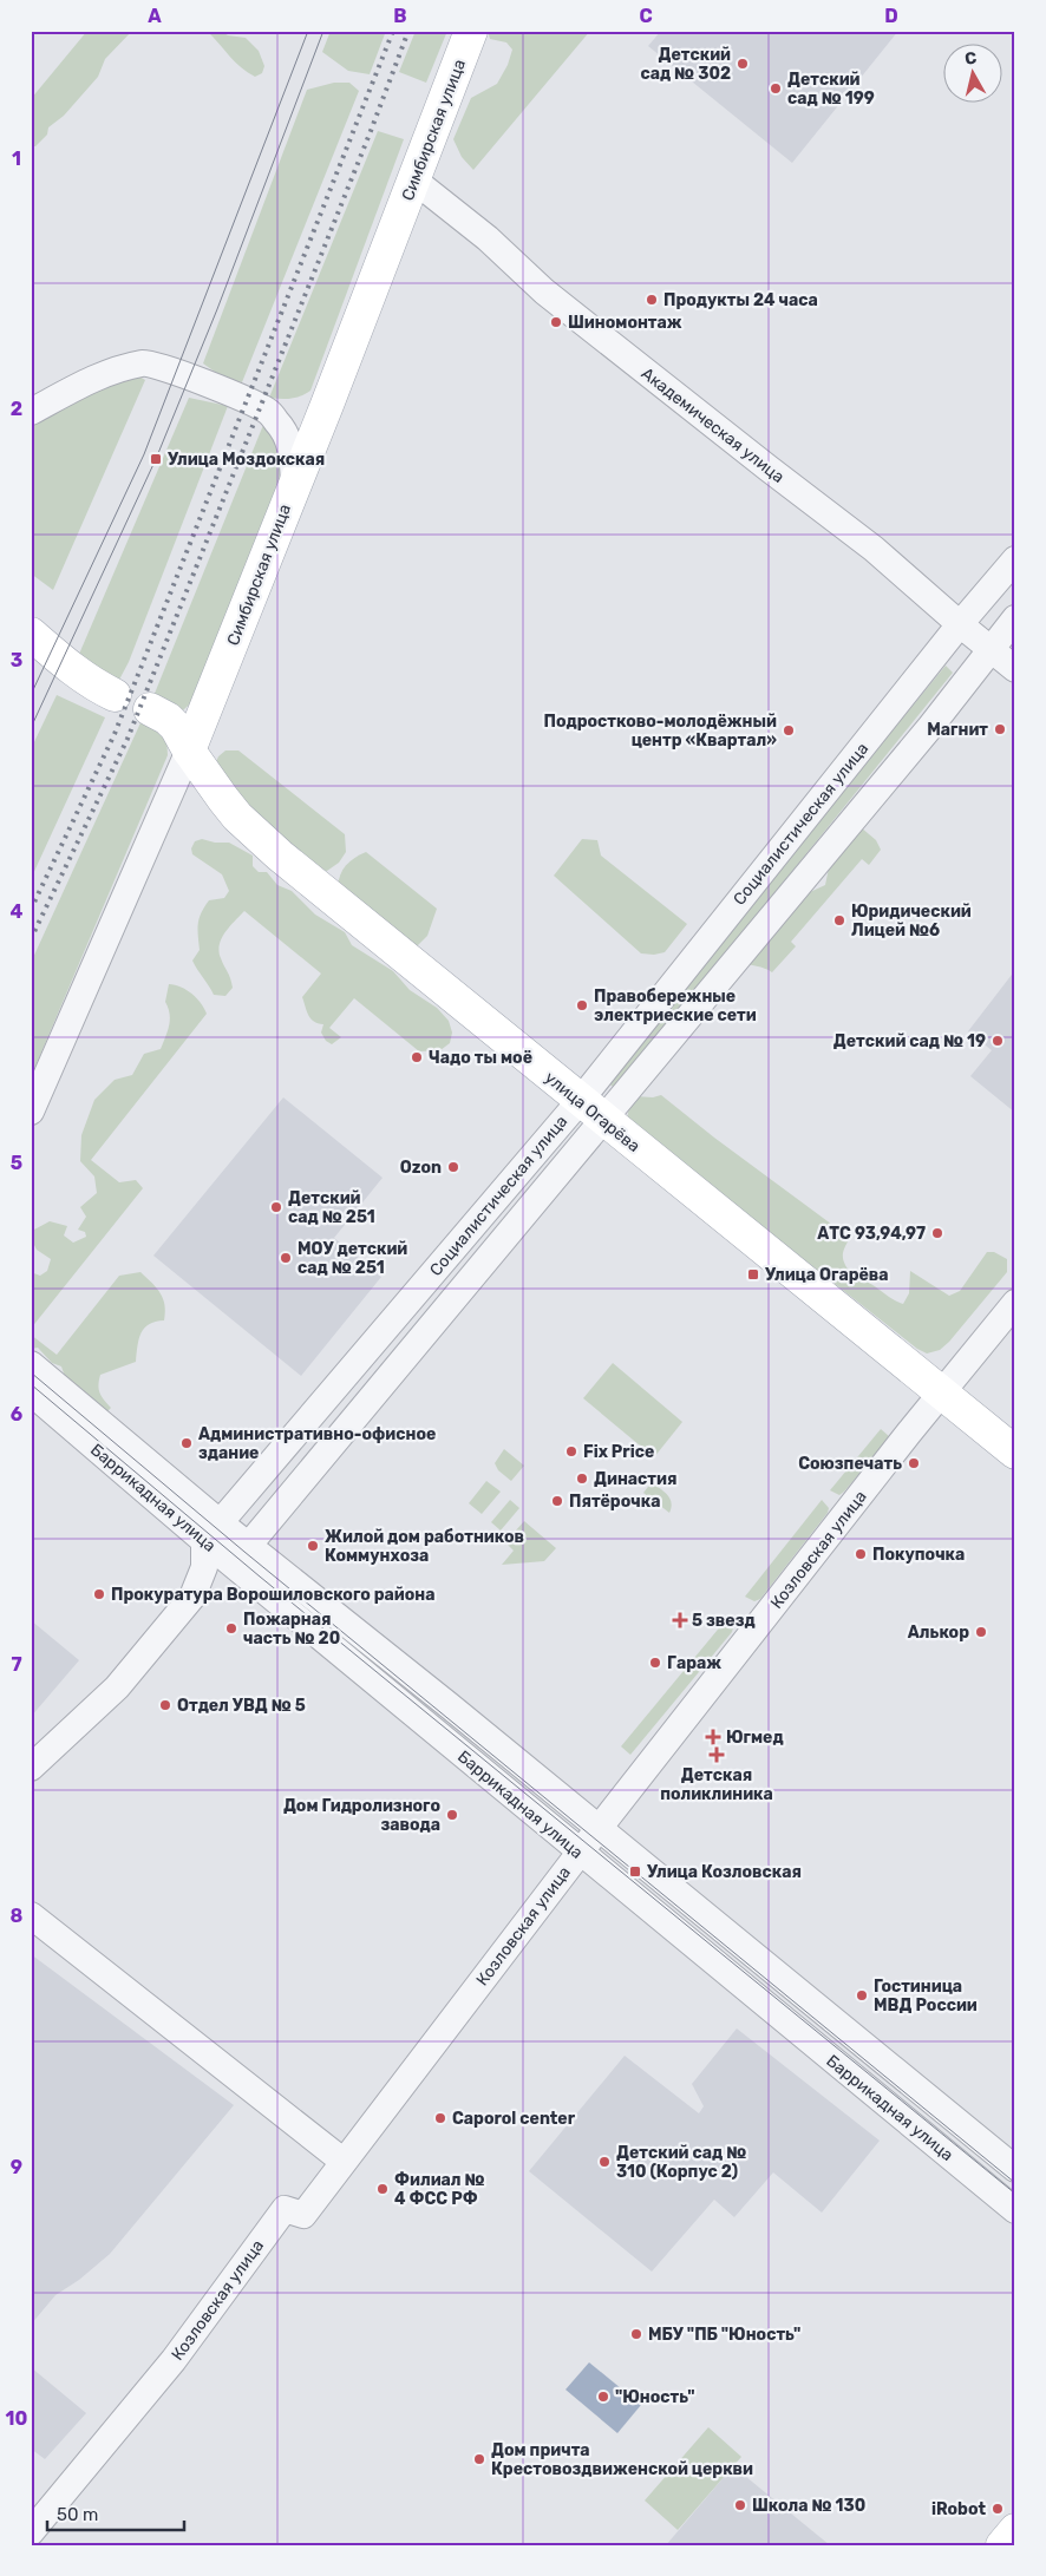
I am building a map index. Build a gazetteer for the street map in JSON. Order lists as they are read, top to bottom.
{
  "streets": {
    "main road": ["Симбирская улица", "улица Огарёва"],
    "street": [
      "Академическая улица",
      "Социалистическая улица",
      "Баррикадная улица",
      "Козловская улица"
    ]
  },
  "crossings": [
    ["Симбирская улица", "Академическая улица"],
    ["Симбирская улица", "улица Огарёва"],
    ["Академическая улица", "Социалистическая улица"],
    ["Социалистическая улица", "улица Огарёва"],
    ["Социалистическая улица", "Баррикадная улица"],
    ["улица Огарёва", "Козловская улица"],
    ["Баррикадная улица", "Козловская улица"]
  ],
  "places": {
    "other": [
      "Детский сад № 302",
      "Детский сад № 199",
      "Продукты 24 часа",
      "Шиномонтаж",
      "Магнит",
      "Подростково-молодёжный центр «Квартал»",
      "Юридический Лицей №6",
      "Правобережные электриеские сети",
      "Детский сад № 19",
      "Чадо ты моё",
      "Ozon",
      "Детский сад № 251",
      "АТС 93,94,97",
      "МОУ детский сад № 251",
      "Административно-офисное здание",
      "Fix Price",
      "Союзпечать",
      "Династия",
      "Пятёрочка",
      "Жилой дом работников Коммунхоза",
      "Покупочка",
      "Прокуратура Ворошиловского района",
      "Пожарная часть № 20",
      "Алькор",
      "Гараж",
      "Отдел УВД № 5",
      "Дом Гидролизного завода",
      "Гостиница МВД России",
      "Caporol center",
      "Детский сад № 310 (Корпус 2)",
      "Филиал № 4 ФСС РФ",
      "МБУ \"ПБ \"Юность\"",
      "\"Юность\"",
      "Дом причта Крестовоздвиженской церкви",
      "Школа № 130",
      "iRobot"
    ],
    "transit": ["Улица Моздокская", "Улица Огарёва", "Улица Козловская"],
    "health": ["5 звезд", "Югмед", "Детская поликлиника"]
  },
  "scale_bar": "50 m",
  "north": "top",
  "grid": {
    "columns": [
      "A",
      "B",
      "C",
      "D"
    ],
    "rows": [
      "1",
      "2",
      "3",
      "4",
      "5",
      "6",
      "7",
      "8",
      "9",
      "10"
    ]
  }
}
